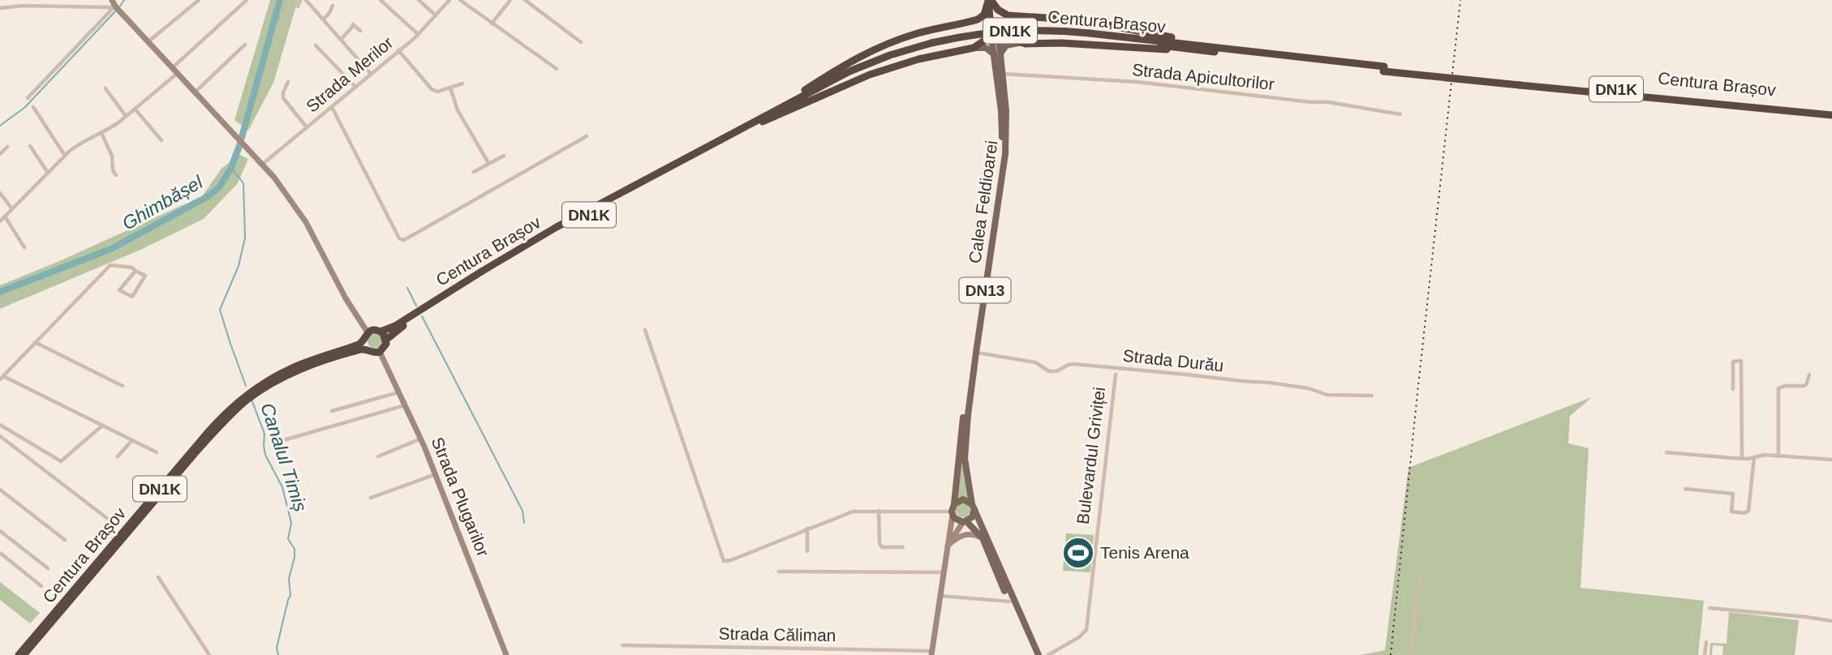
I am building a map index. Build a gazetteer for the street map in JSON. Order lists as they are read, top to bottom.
{
  "streets": {
    "highway": ["Centura Brașov", "DN1K", "DN13"],
    "main road": ["Calea Feldioarei"],
    "street": [
      "Strada Merilor",
      "Strada Apicultorilor",
      "Strada Durău",
      "Bulevardul Griviței",
      "Strada Plugarilor",
      "Strada Căliman"
    ]
  },
  "crossings": [
    ["Centura Brașov", "DN1K"],
    ["Centura Brașov", "Strada Plugarilor"],
    ["Strada Apicultorilor", "Calea Feldioarei"],
    ["Calea Feldioarei", "DN13"],
    ["Calea Feldioarei", "Strada Durău"],
    ["Calea Feldioarei", "Strada Căliman"]
  ],
  "water": ["Ghimbășel", "Canalul Timiș"],
  "places": {
    "sports": ["Tenis Arena"]
  }
}
